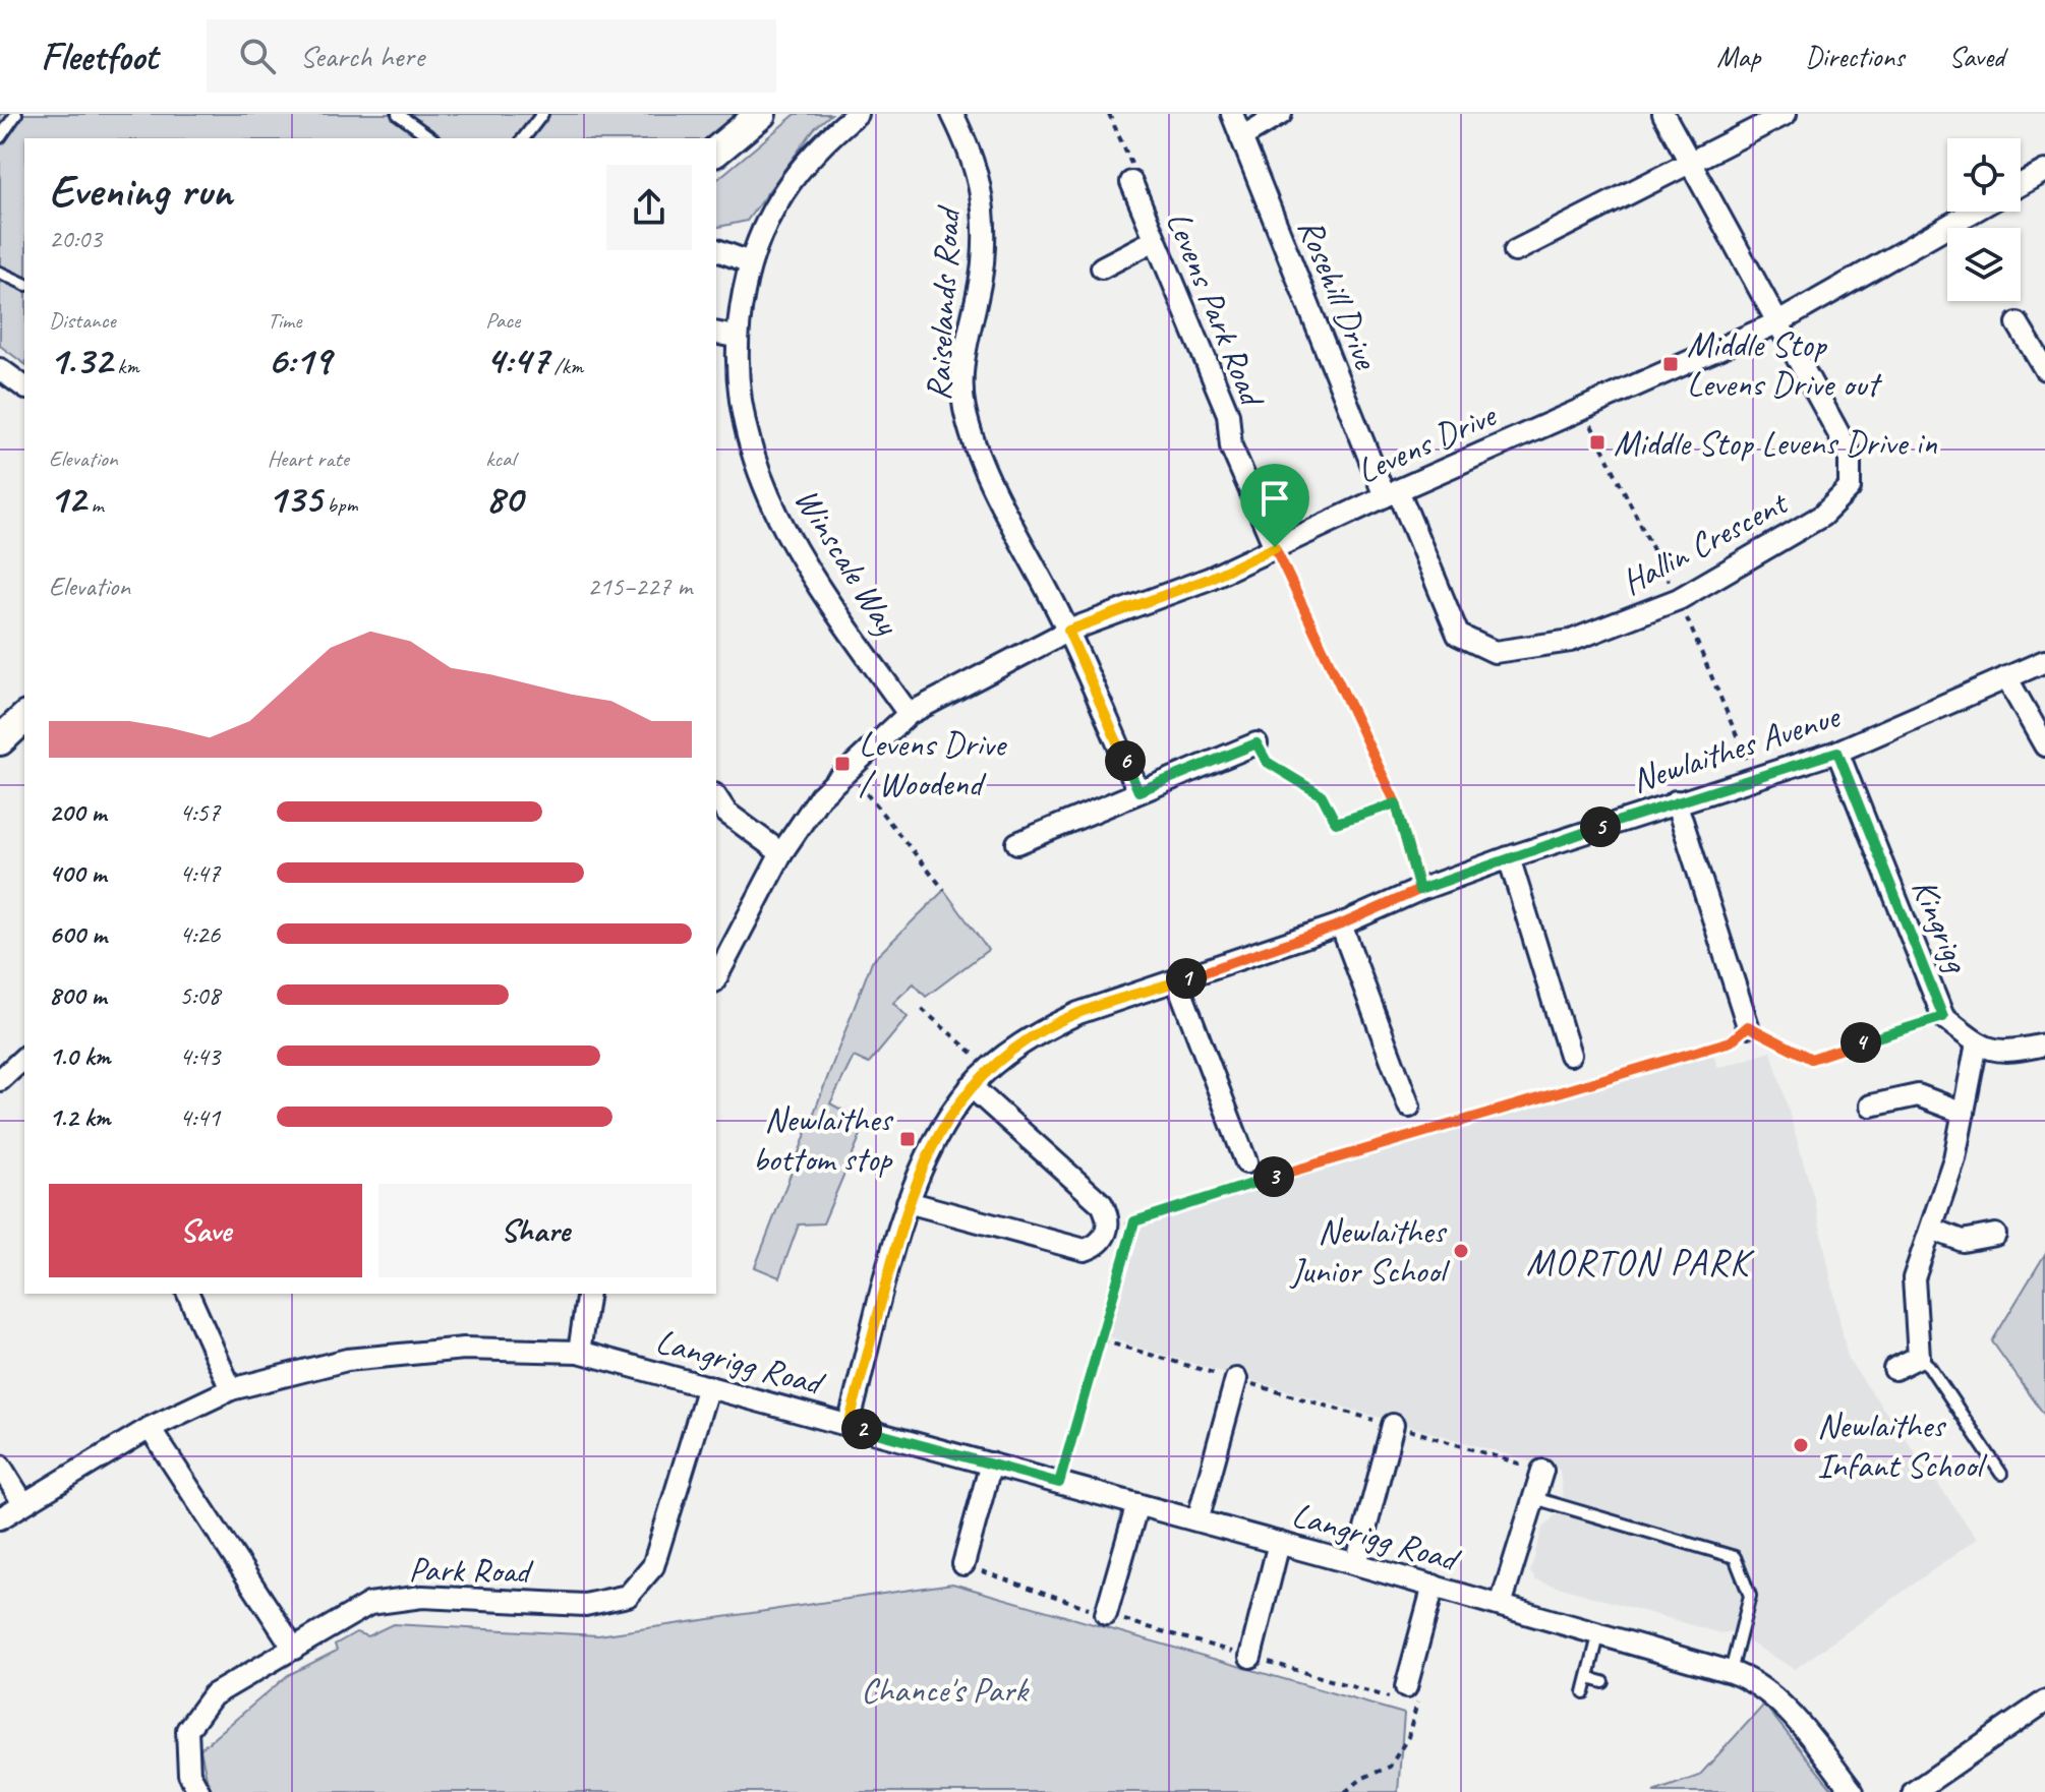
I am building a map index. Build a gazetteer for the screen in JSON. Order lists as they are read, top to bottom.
{
  "streets": {
    "street": [
      "Rosehill Drive",
      "Raiselands Road",
      "Levens Park Road",
      "Levens Drive",
      "Hallin Crescent",
      "Winscale Way",
      "Newlaithes Avenue",
      "Kingrigg",
      "Langrigg Road",
      "Park Road"
    ]
  },
  "crossings": [
    ["Rosehill Drive", "Levens Drive"],
    ["Rosehill Drive", "Hallin Crescent"],
    ["Raiselands Road", "Levens Drive"],
    ["Levens Park Road", "Levens Drive"],
    ["Levens Drive", "Hallin Crescent"],
    ["Levens Drive", "Winscale Way"],
    ["Newlaithes Avenue", "Kingrigg"],
    ["Newlaithes Avenue", "Langrigg Road"],
    ["Langrigg Road", "Park Road"]
  ],
  "districts": ["MORTON PARK"],
  "parks": ["Chance's Park"],
  "places": {
    "transit": [
      "Middle Stop Levens Drive out",
      "Middle Stop Levens Drive in",
      "Levens Drive / Woodend",
      "Newlaithes bottom stop"
    ],
    "other": ["Newlaithes Junior School", "Newlaithes Infant School"]
  },
  "page": {
    "header": "Fleetfoot",
    "search": "Search here",
    "nav": ["Map", "Directions", "Saved"],
    "heading": ["Evening run", "20:03"],
    "stats": [
      ["Distance", "1.32 km"],
      ["Time", "6:19"],
      ["Pace", "4:47 /km"],
      ["Elevation", "12 m"],
      ["Heart rate", "135 bpm"],
      ["kcal", "80"]
    ],
    "chart": ["Elevation", "215–227 m"],
    "pins": [
      "6",
      "5",
      "1",
      "4",
      "3",
      "2"
    ],
    "list": [
      {
        "name": "200 m",
        "note": "4:57"
      },
      {
        "name": "400 m",
        "note": "4:47"
      },
      {
        "name": "600 m",
        "note": "4:26"
      },
      {
        "name": "800 m",
        "note": "5:08"
      },
      {
        "name": "1.0 km",
        "note": "4:43"
      },
      {
        "name": "1.2 km",
        "note": "4:41"
      }
    ],
    "buttons": ["Save", "Share"]
  }
}
